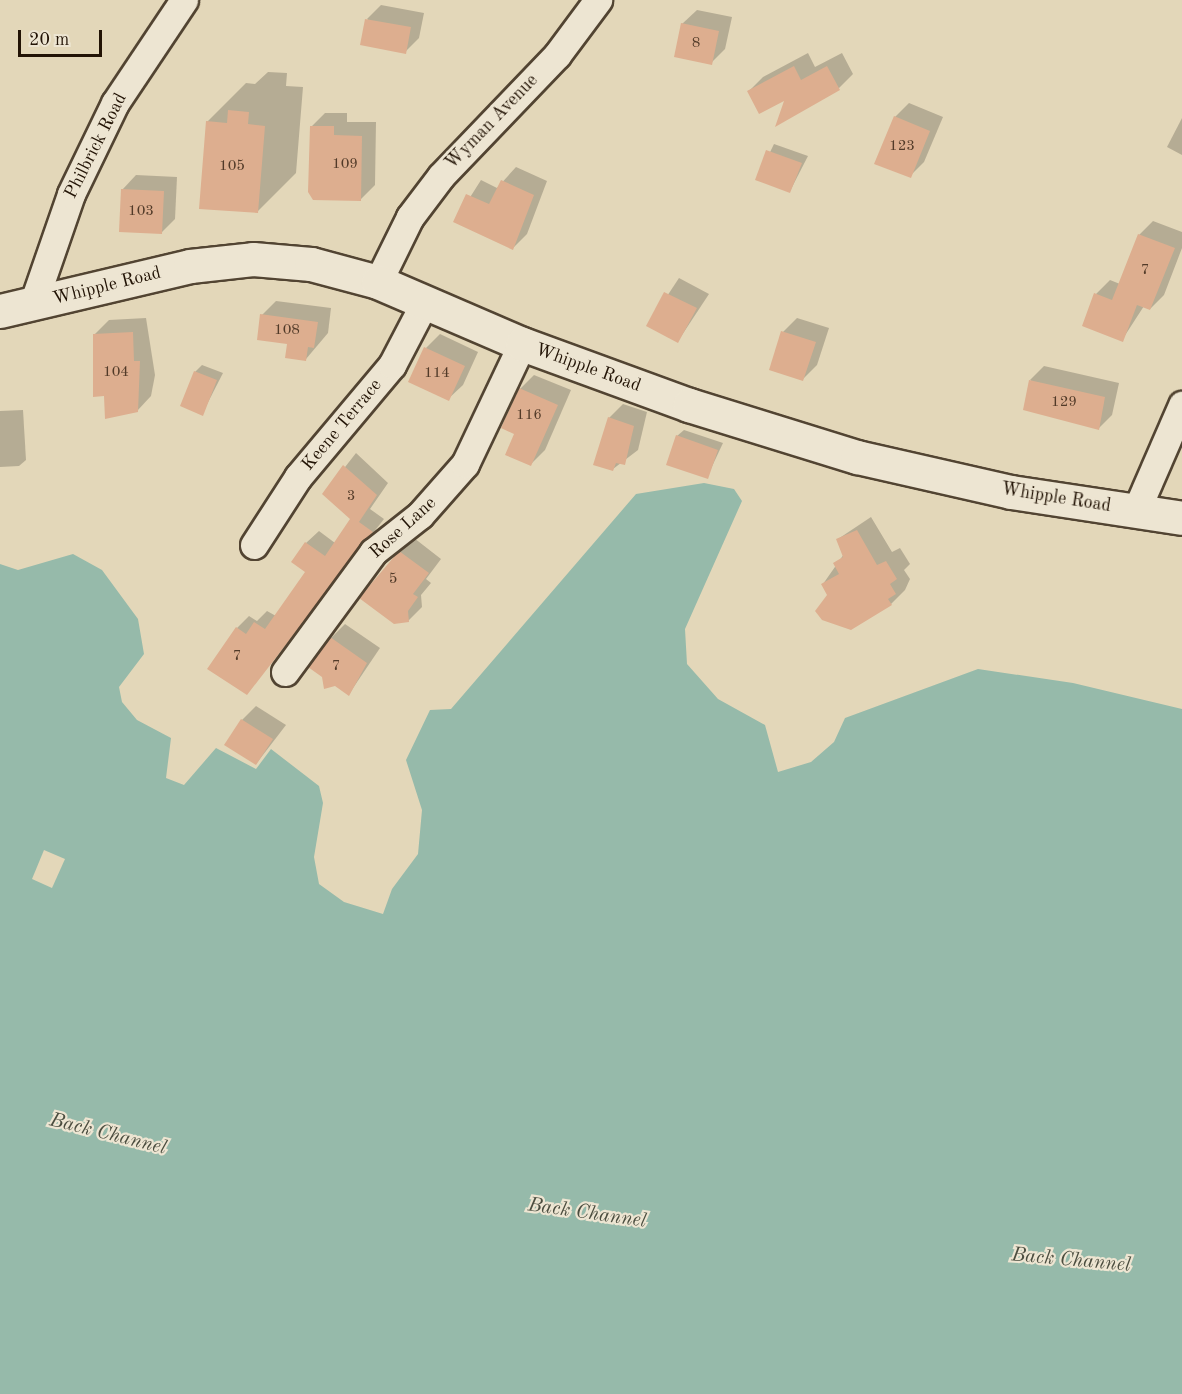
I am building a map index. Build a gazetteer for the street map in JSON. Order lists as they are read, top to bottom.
{
  "streets": {
    "main road": ["Whipple Road"],
    "street": [
      "Wyman Avenue",
      "Philbrick Road",
      "Keene Terrace",
      "Rose Lane"
    ]
  },
  "crossings": [
    ["Wyman Avenue", "Whipple Road"],
    ["Philbrick Road", "Whipple Road"],
    ["Whipple Road", "Keene Terrace"],
    ["Whipple Road", "Rose Lane"]
  ],
  "water": ["Back Channel"],
  "house_numbers": [
    "8",
    "123",
    "109",
    "105",
    "103",
    "7",
    "108",
    "104",
    "114",
    "129",
    "116",
    "3",
    "5",
    "7",
    "7"
  ],
  "scale_bar": "20 m"
}
